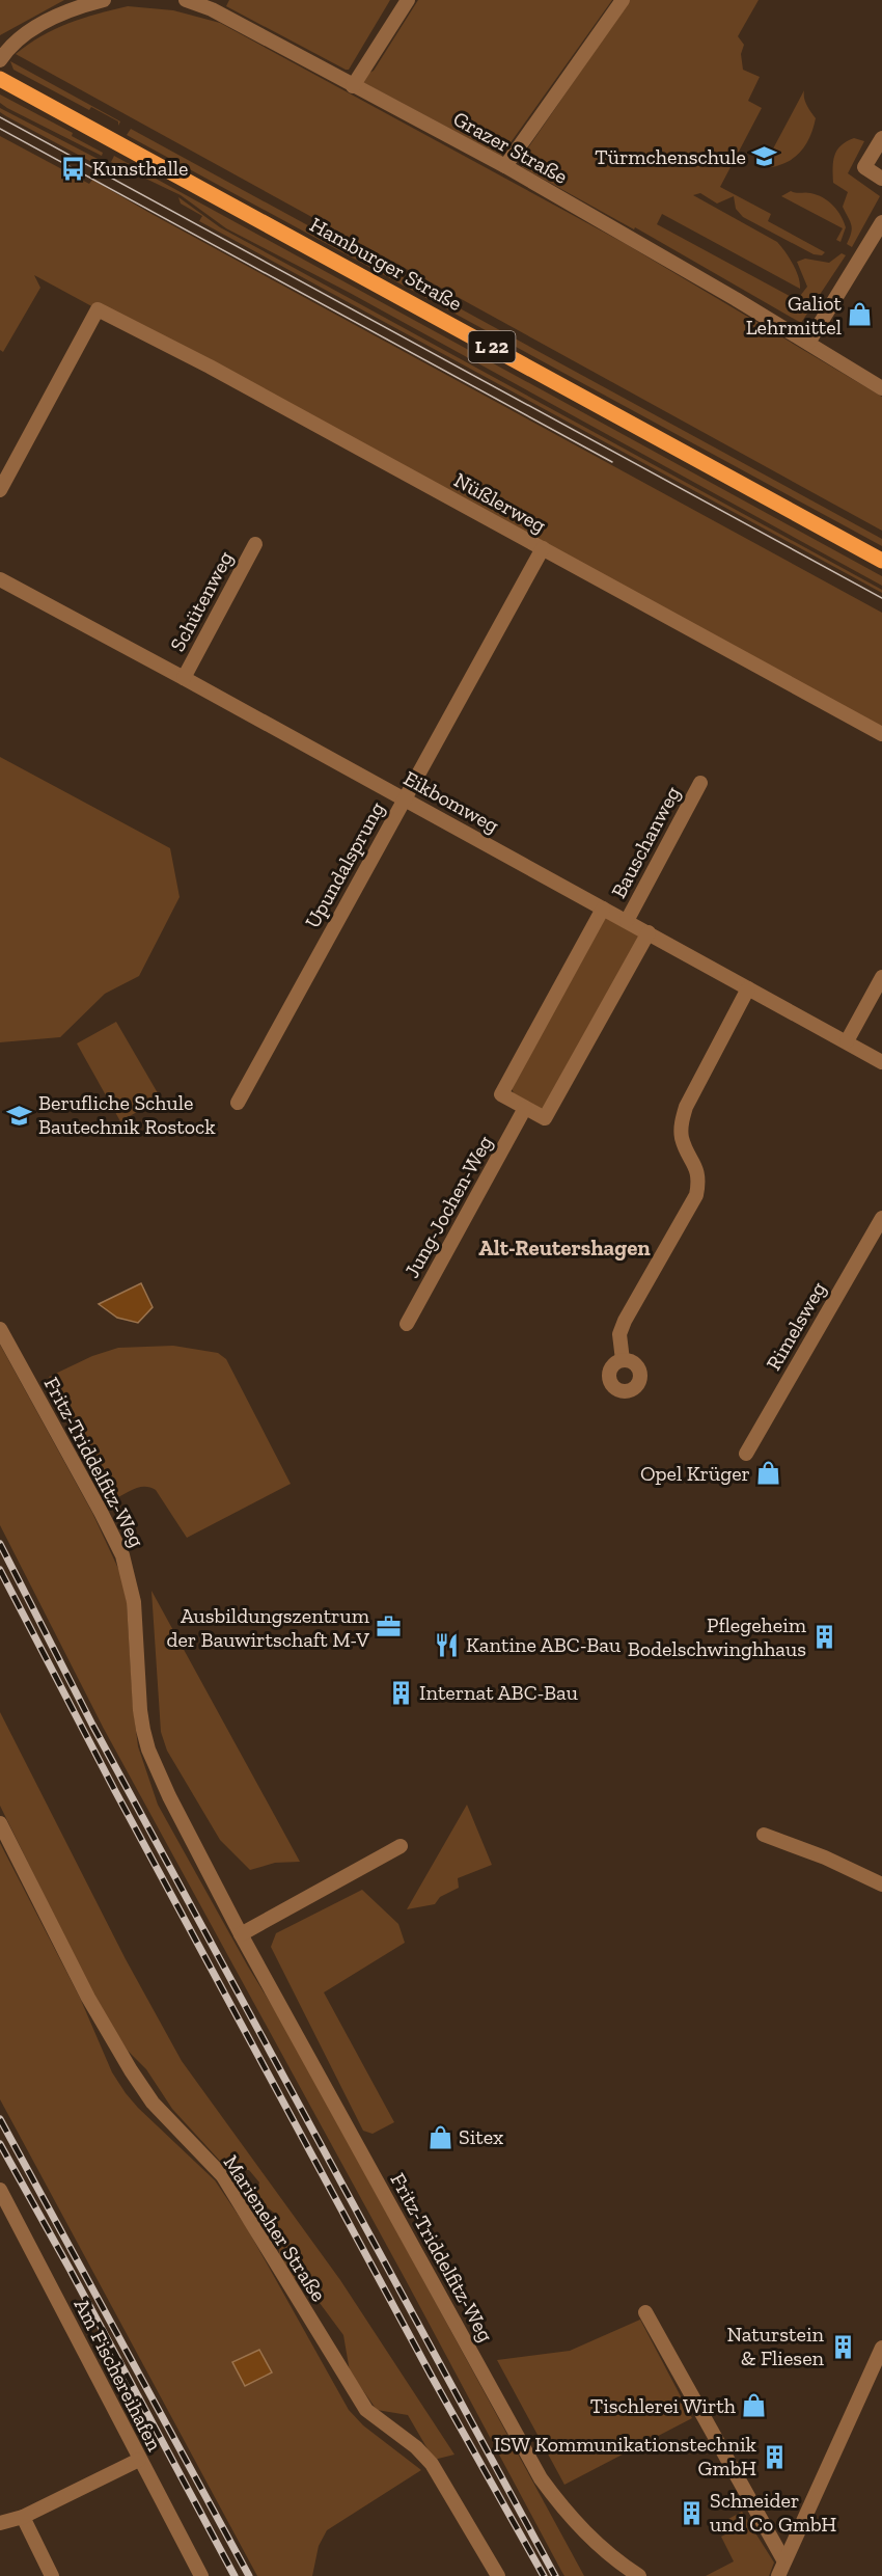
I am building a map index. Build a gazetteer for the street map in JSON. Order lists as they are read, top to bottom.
{
  "streets": {
    "main road": ["Hamburger Straße", "L 22"],
    "street": [
      "Grazer Straße",
      "Nüßlerweg",
      "Schütenweg",
      "Eikbomweg",
      "Bauschanweg",
      "Upundalsprung",
      "Jung-Jochen-Weg",
      "Rimelsweg",
      "Fritz-Triddelfitz-Weg",
      "Marieneher Straße",
      "Am Fischereihafen"
    ]
  },
  "crossings": [
    ["Nüßlerweg", "Upundalsprung"],
    ["Schütenweg", "Eikbomweg"],
    ["Eikbomweg", "Bauschanweg"],
    ["Eikbomweg", "Upundalsprung"]
  ],
  "districts": ["Alt-Reutershagen"],
  "places": {
    "school or university": ["Türmchenschule", "Berufliche Schule Bautechnik Rostock"],
    "bus stop": ["Kunsthalle"],
    "shop": [
      "Galiot Lehrmittel",
      "Opel Krüger",
      "Sitex",
      "Tischlerei Wirth"
    ],
    "office": ["Ausbildungszentrum der Bauwirtschaft M-V"],
    "building": [
      "Pflegeheim Bodelschwinghhaus",
      "Internat ABC-Bau",
      "Naturstein & Fliesen",
      "ISW Kommunikationstechnik GmbH",
      "Schneider und Co GmbH"
    ],
    "restaurant": ["Kantine ABC-Bau"]
  }
}
